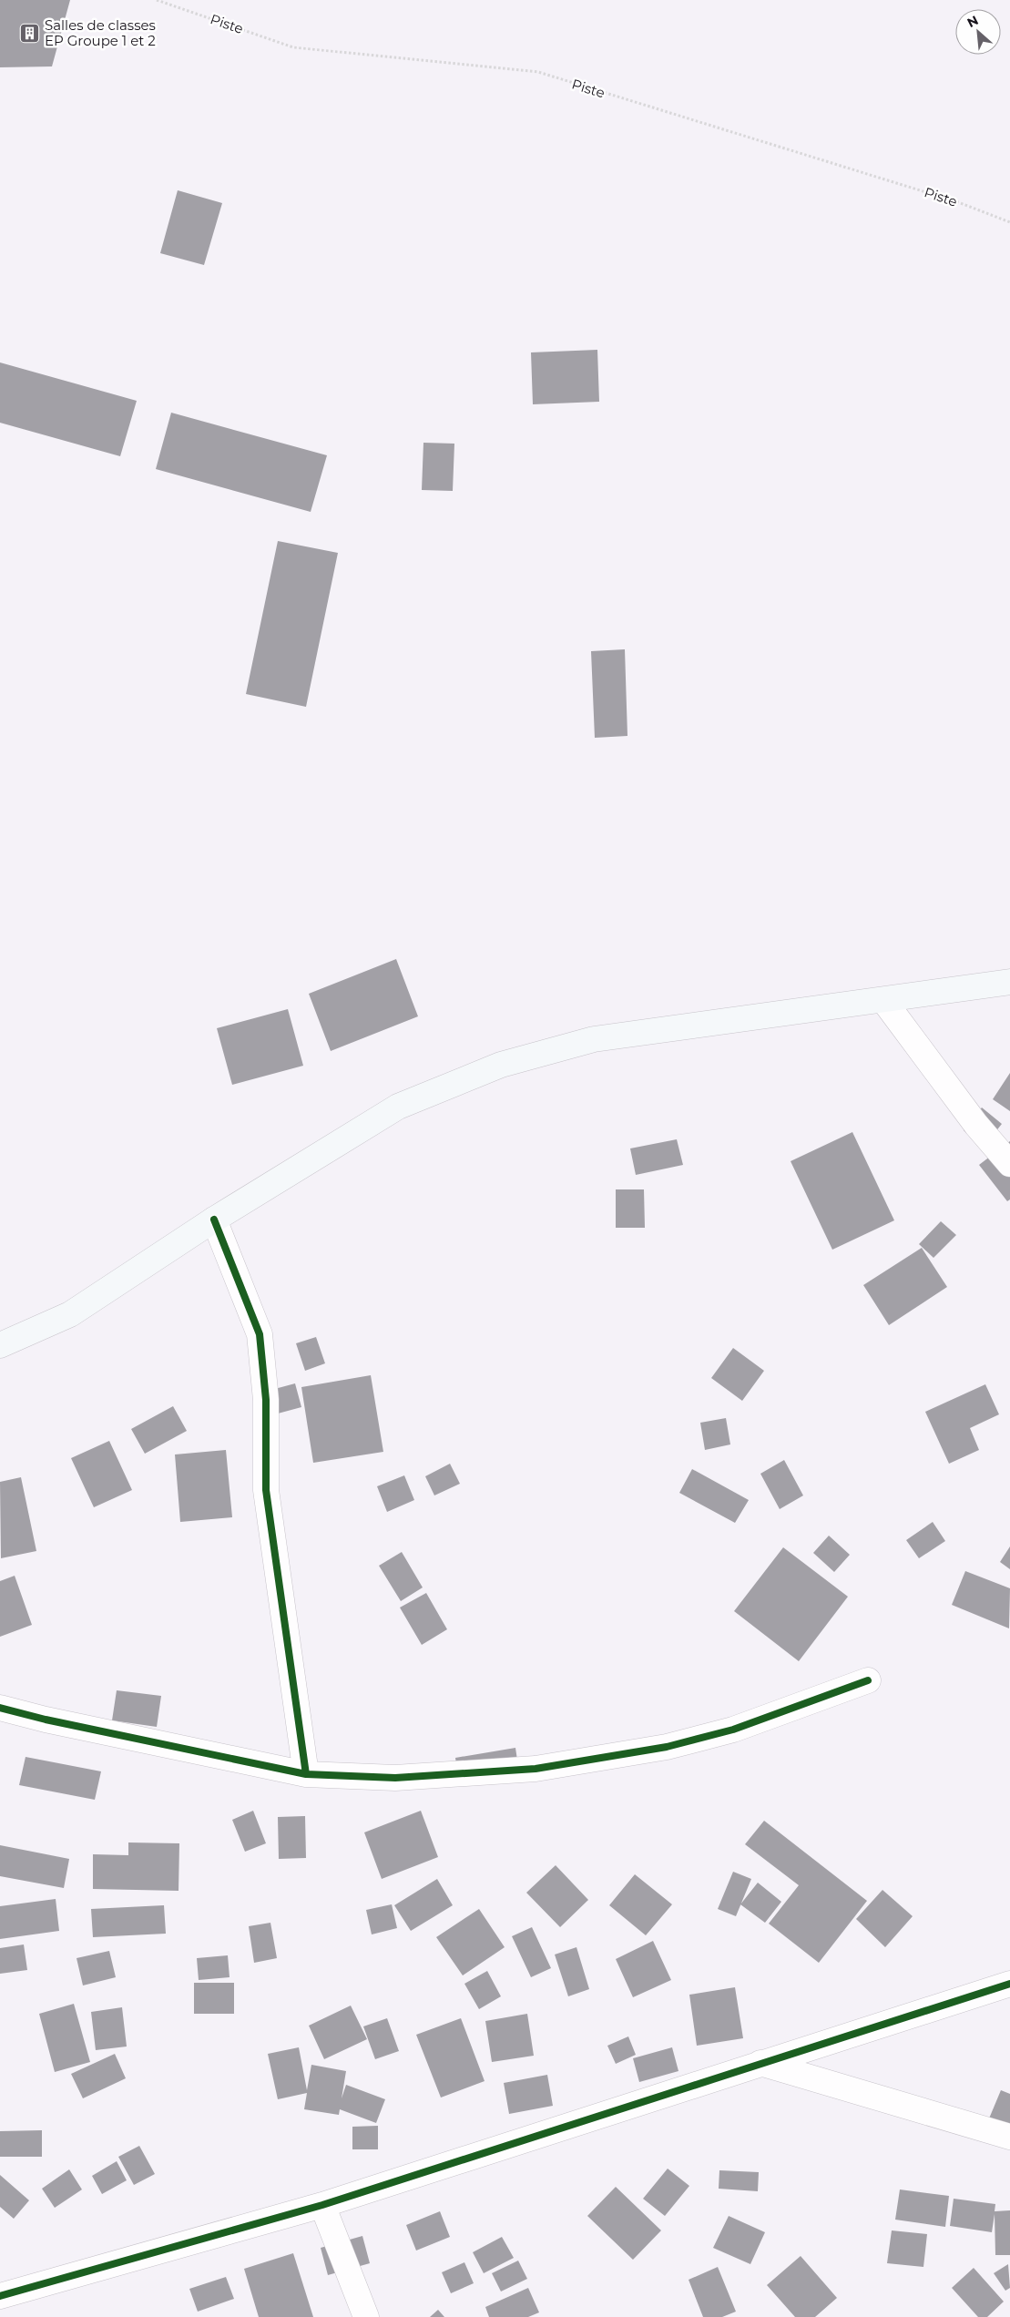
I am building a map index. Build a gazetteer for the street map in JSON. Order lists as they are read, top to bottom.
{
  "streets": {
    "path": ["Piste"]
  },
  "places": {
    "building": ["Salles de classes EP Groupe 1 et 2"]
  },
  "north": "top left"
}
